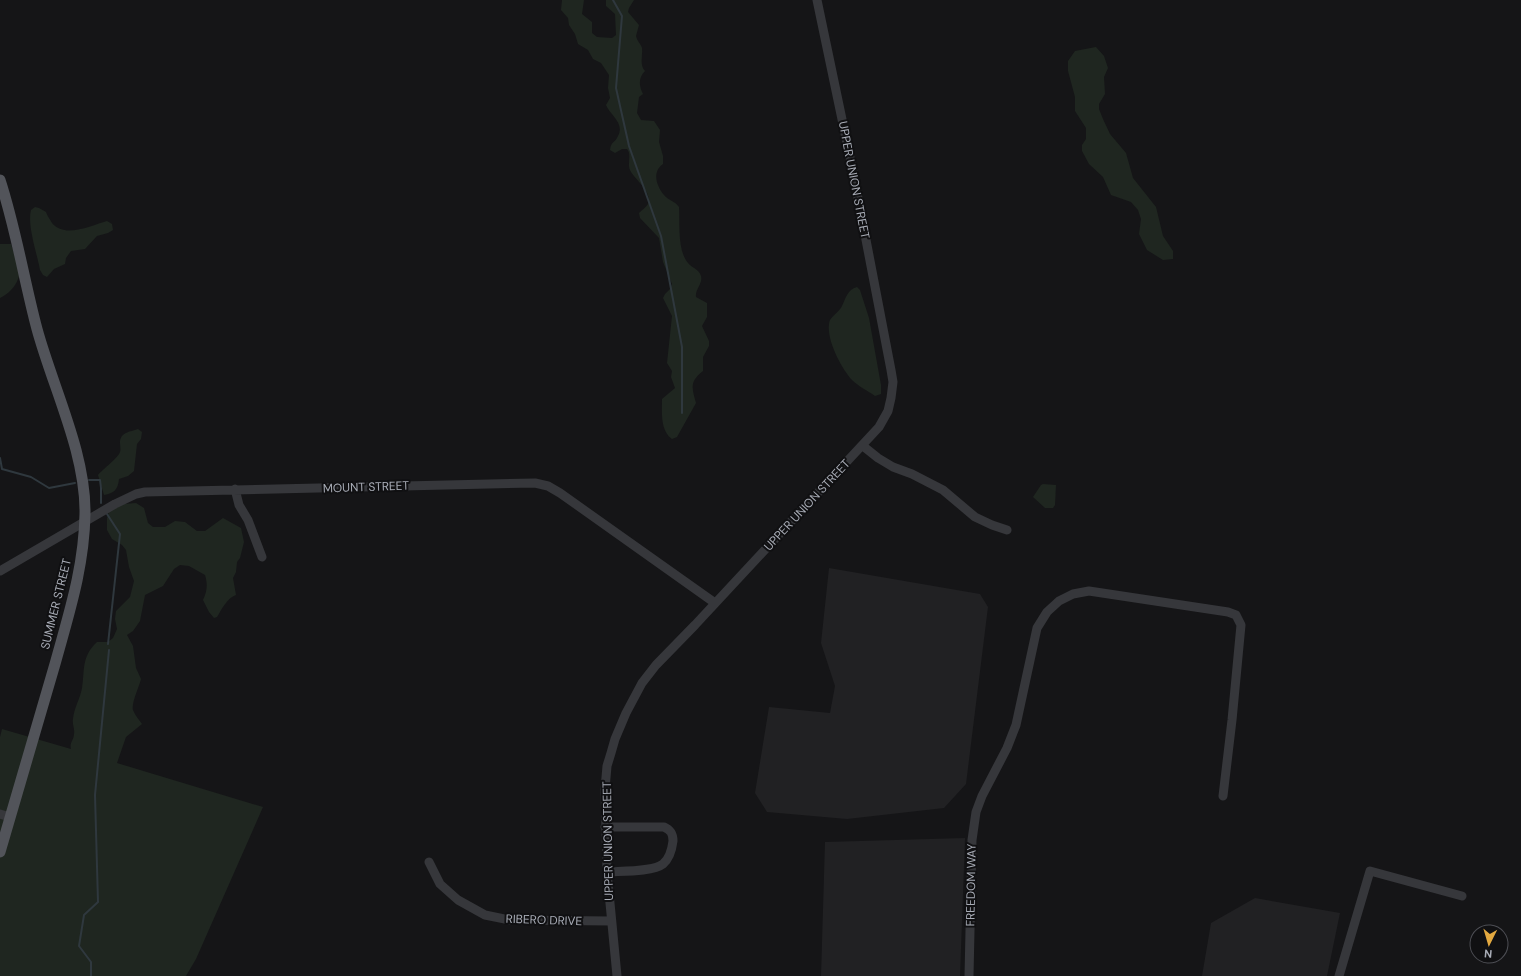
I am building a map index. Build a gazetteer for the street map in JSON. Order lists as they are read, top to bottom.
{
  "streets": {
    "main road": ["SUMMER STREET"],
    "street": [
      "UPPER UNION STREET",
      "MOUNT STREET",
      "FREEDOM WAY",
      "RIBERO DRIVE"
    ]
  },
  "crossings": [
    ["UPPER UNION STREET", "MOUNT STREET"],
    ["UPPER UNION STREET", "RIBERO DRIVE"],
    ["MOUNT STREET", "SUMMER STREET"]
  ],
  "north": "bottom"
}
